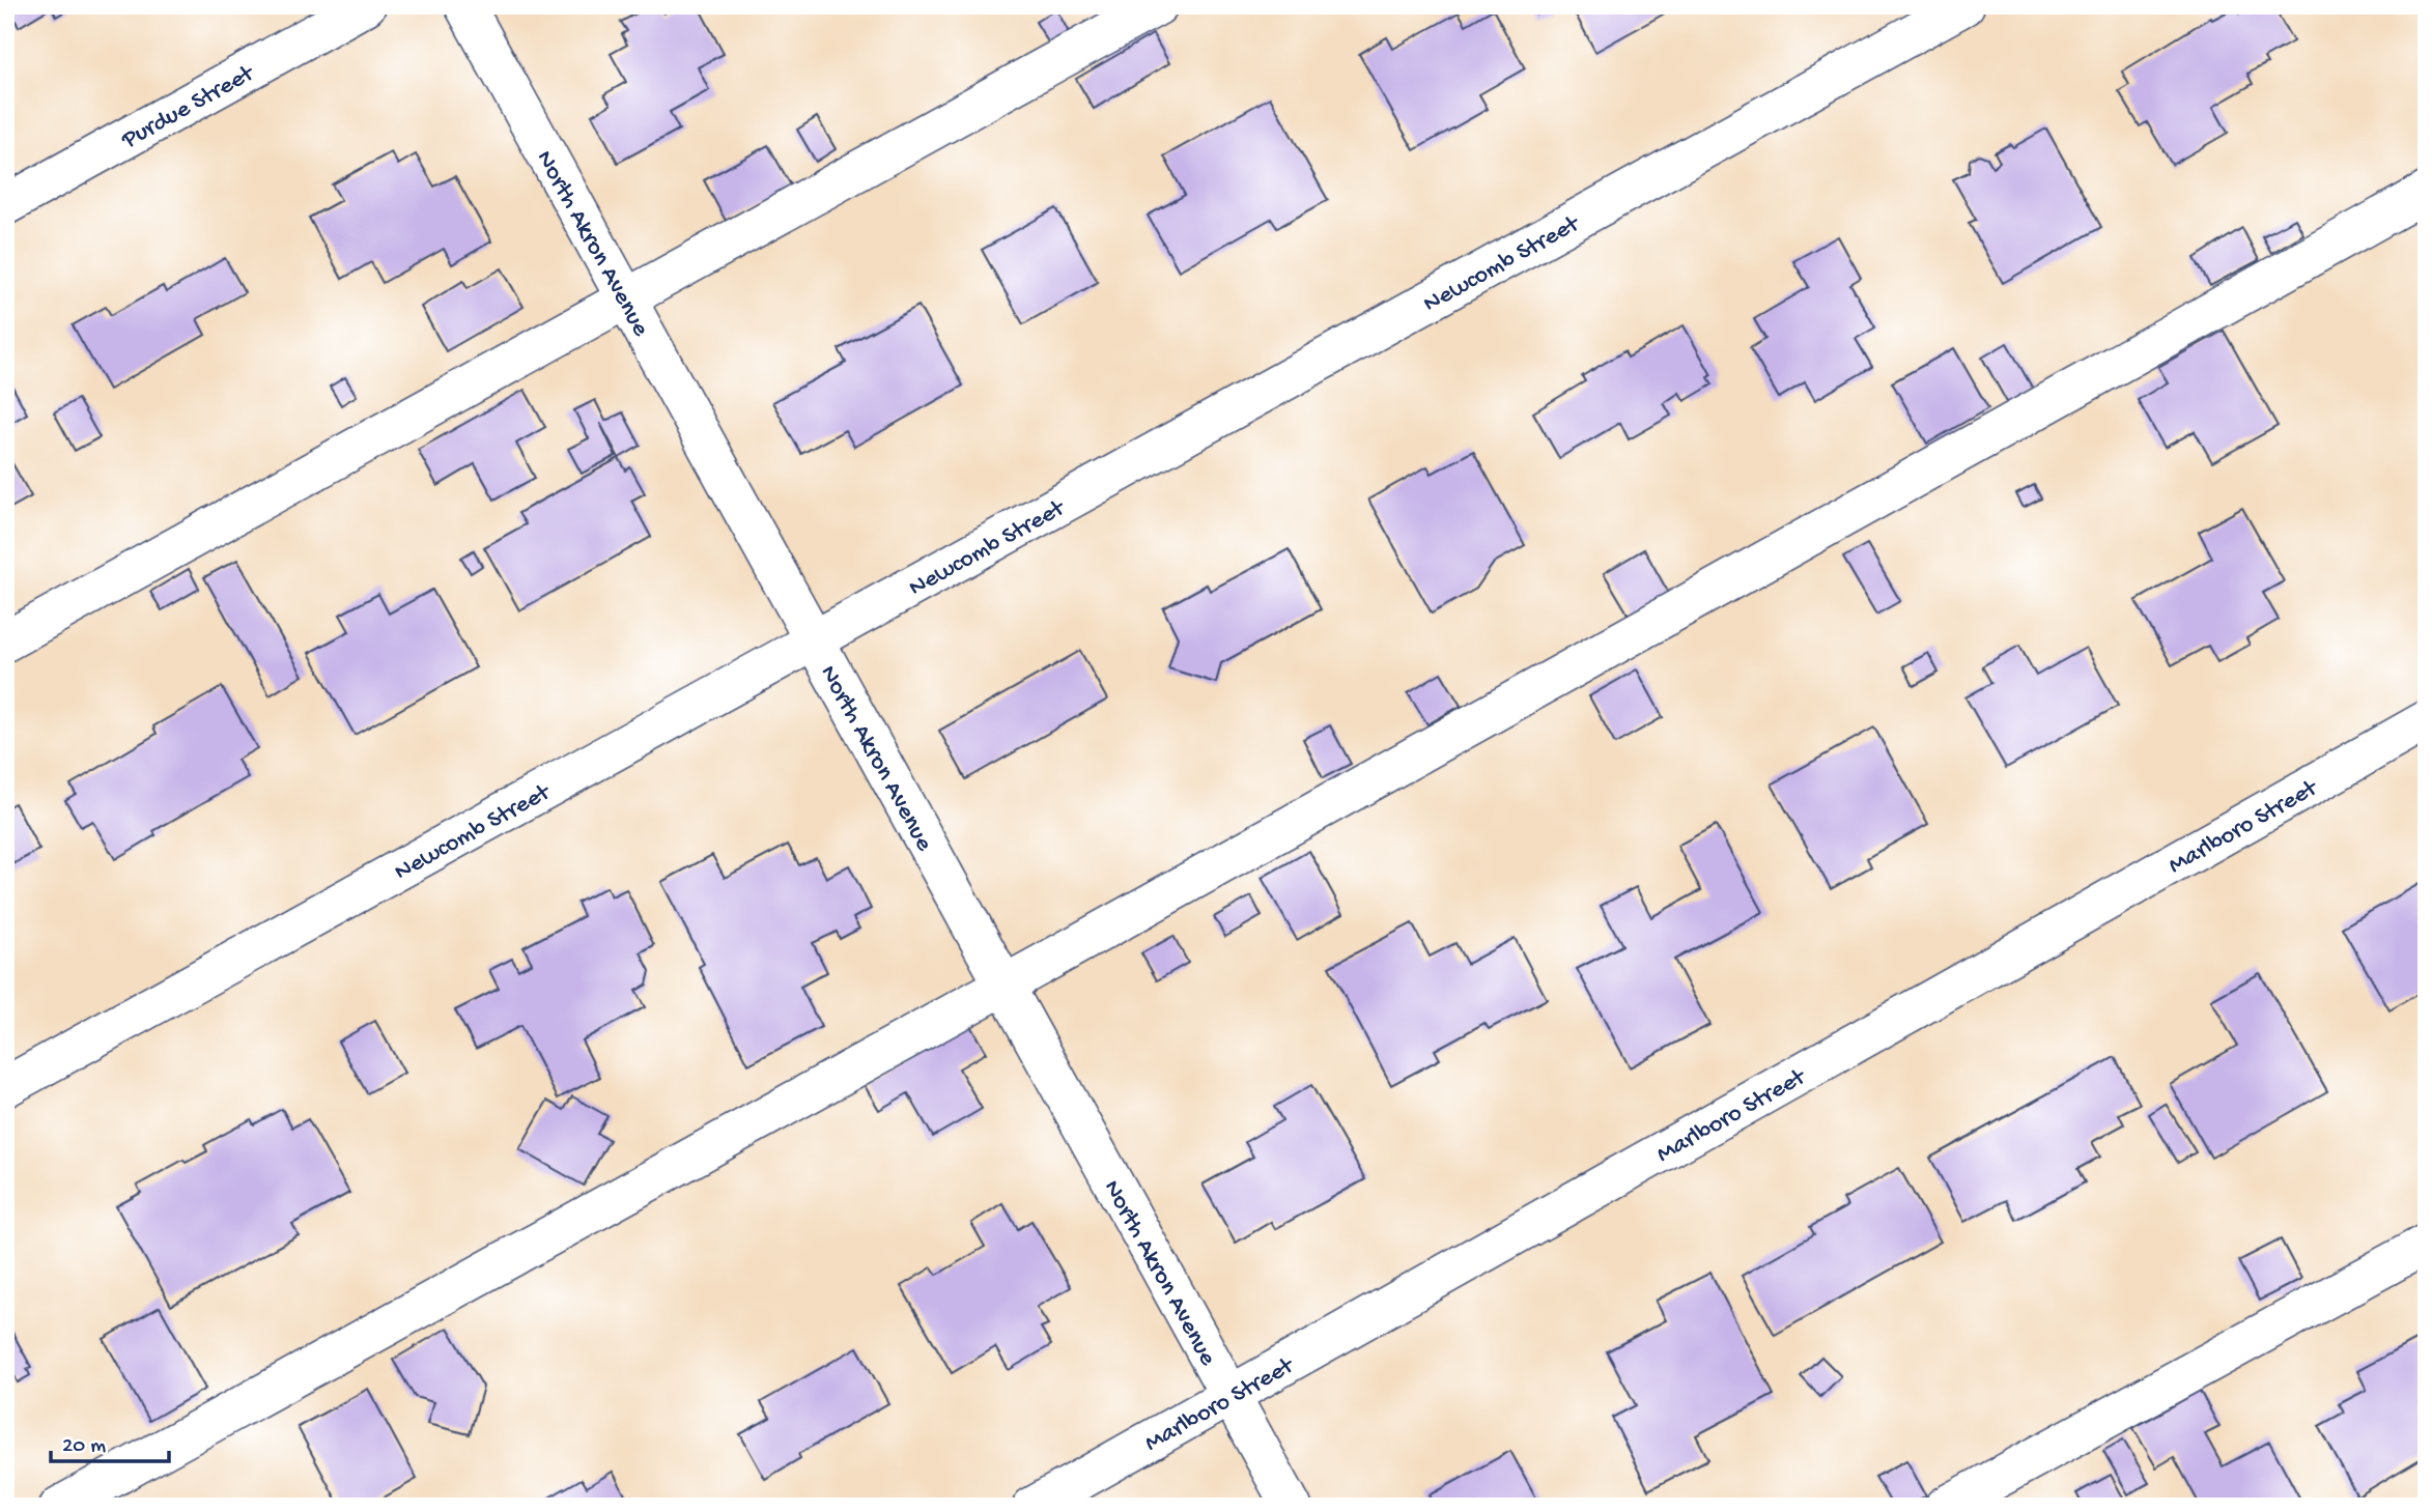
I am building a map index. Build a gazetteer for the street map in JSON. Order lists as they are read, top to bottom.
{
  "streets": {
    "street": [
      "Purdue Street",
      "North Akron Avenue",
      "Newcomb Street",
      "Marlboro Street"
    ]
  },
  "crossings": [
    ["North Akron Avenue", "Newcomb Street"],
    ["North Akron Avenue", "Marlboro Street"]
  ],
  "scale_bar": "20 m"
}
